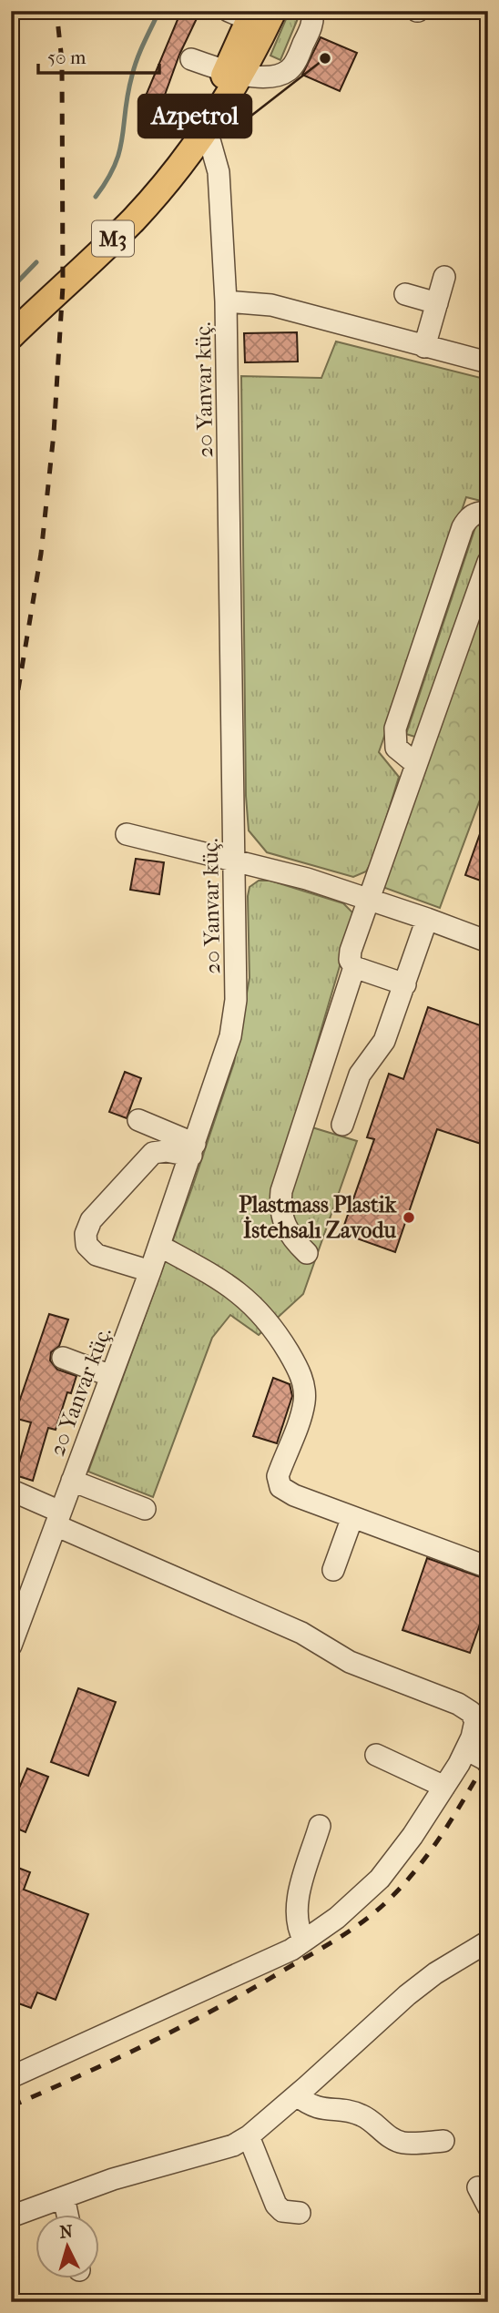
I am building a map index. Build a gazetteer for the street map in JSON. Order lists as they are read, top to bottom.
{
  "streets": {
    "main road": ["M3"],
    "street": ["20 Yanvar küç."]
  },
  "crossings": [
    ["M3", "20 Yanvar küç."]
  ],
  "places": ["Azpetrol", "Plastmass Plastik İstehsalı Zavodu"],
  "scale_bar": "50 m",
  "north": "top"
}
